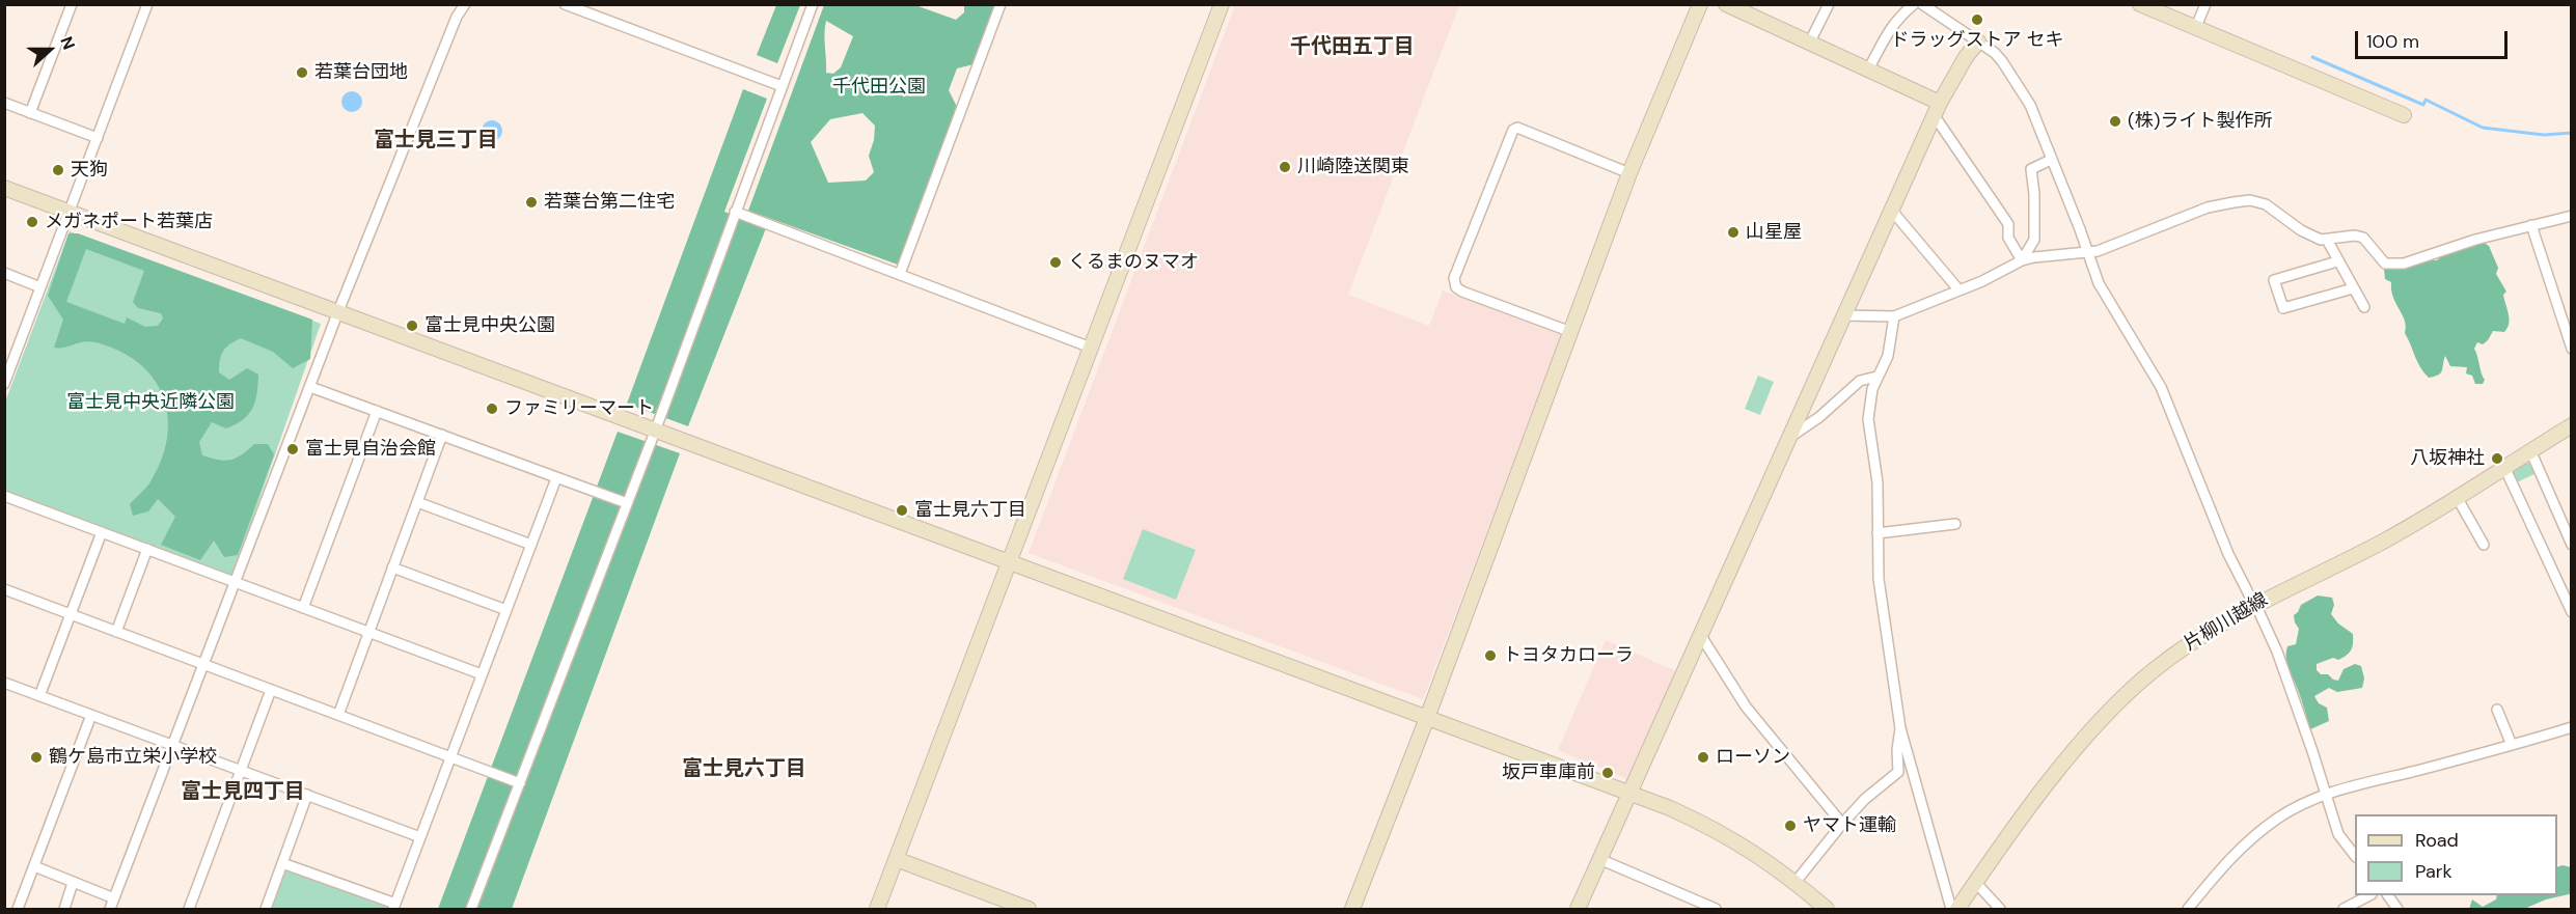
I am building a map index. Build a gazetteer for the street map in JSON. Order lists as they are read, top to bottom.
{
  "streets": {
    "street": ["片柳川越線"]
  },
  "districts": [
    "千代田五丁目",
    "富士見三丁目",
    "富士見六丁目",
    "富士見四丁目"
  ],
  "parks": ["千代田公園", "富士見中央近隣公園"],
  "places": [
    "ドラッグストア セキ",
    "若葉台団地",
    "(株)ライト製作所",
    "川崎陸送関東",
    "天狗",
    "若葉台第二住宅",
    "メガネポート若葉店",
    "山星屋",
    "くるまのヌマオ",
    "富士見中央公園",
    "ファミリーマート",
    "富士見自治会館",
    "八坂神社",
    "富士見六丁目",
    "トヨタカローラ",
    "鶴ケ島市立栄小学校",
    "ローソン",
    "坂戸車庫前",
    "ヤマト運輸"
  ],
  "legend": ["Road", "Park"],
  "scale_bar": "100 m",
  "north": "right"
}
